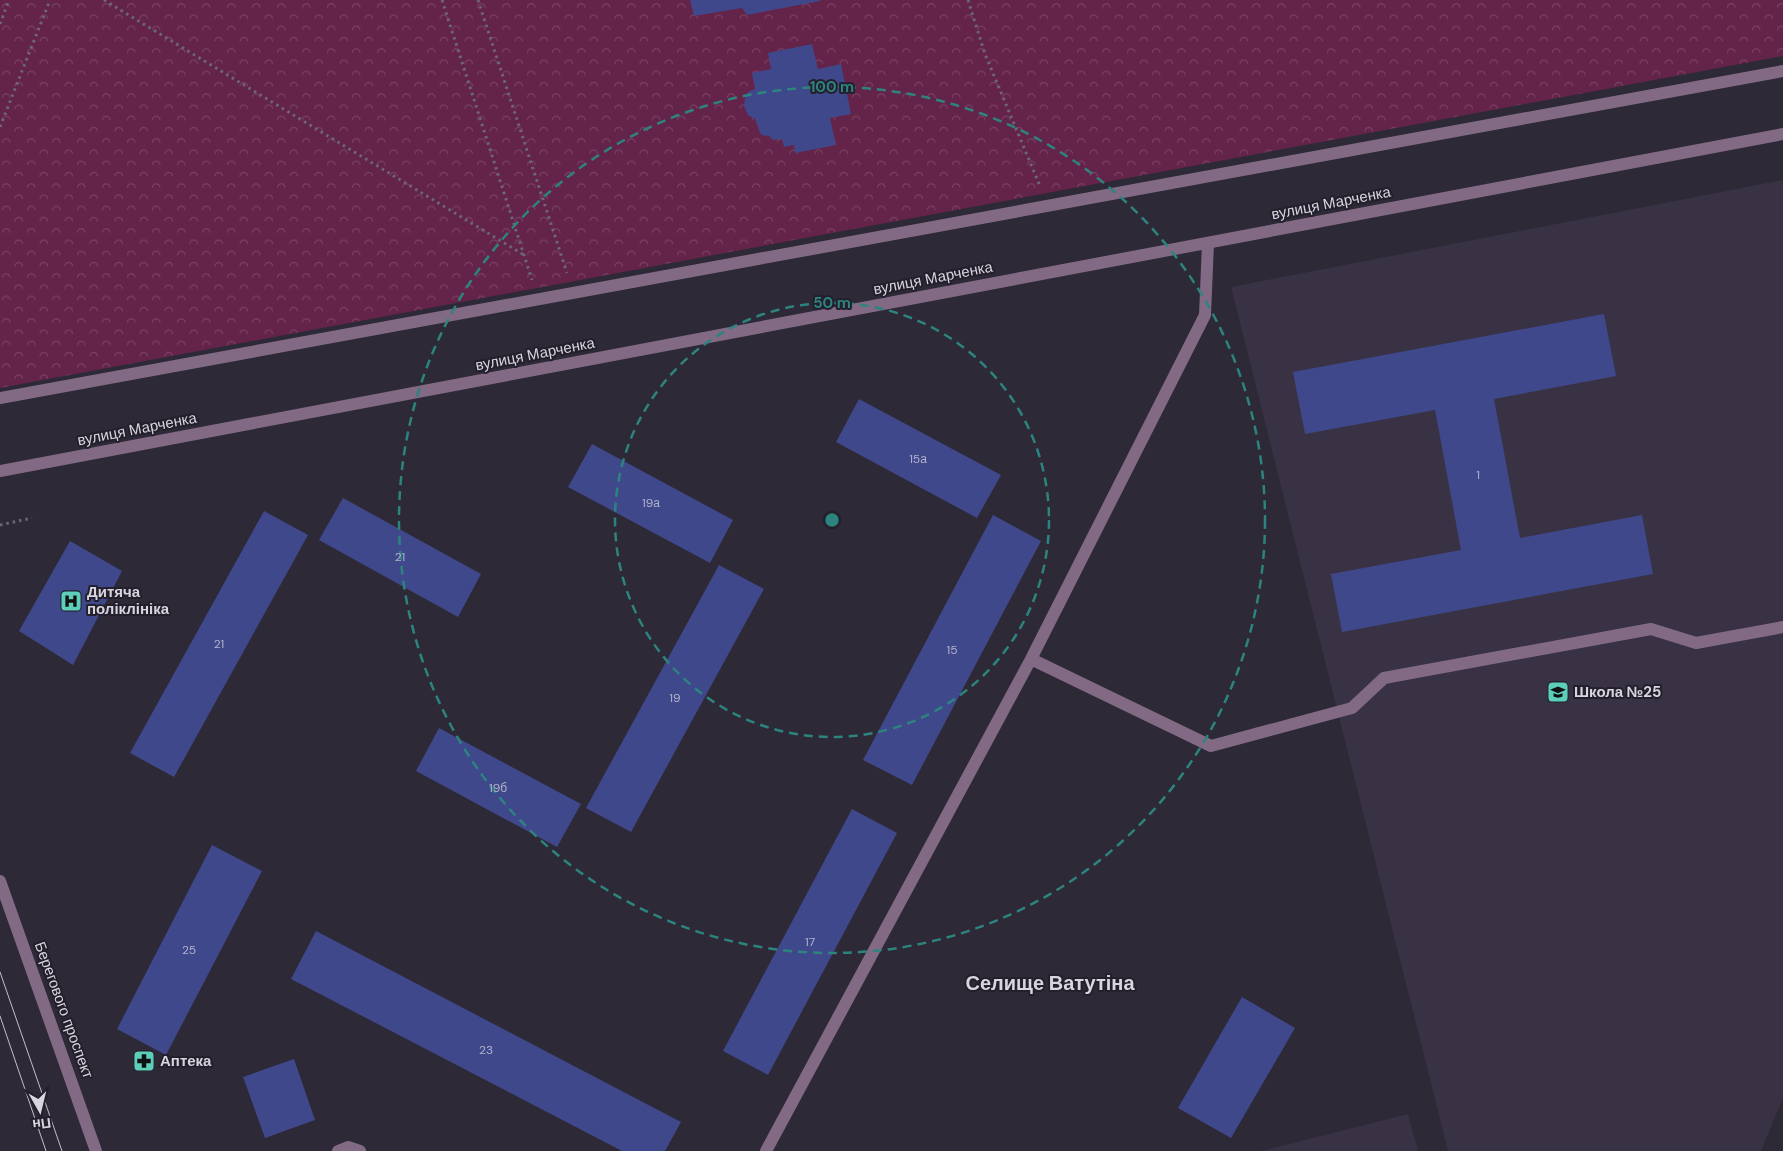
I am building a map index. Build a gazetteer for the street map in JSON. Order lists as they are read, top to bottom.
{
  "streets": {
    "street": ["вулиця Марченка", "Берегового проспект"]
  },
  "districts": ["Селище Ватутіна"],
  "places": {
    "hospital": ["Дитяча поліклініка"],
    "school or university": ["Школа №25"],
    "pharmacy": ["Аптека"]
  },
  "house_numbers": [
    "15а",
    "1",
    "19а",
    "21",
    "21",
    "15",
    "19",
    "19б",
    "17",
    "25",
    "23"
  ],
  "north": "bottom",
  "rings": ["100 m", "50 m"]
}
